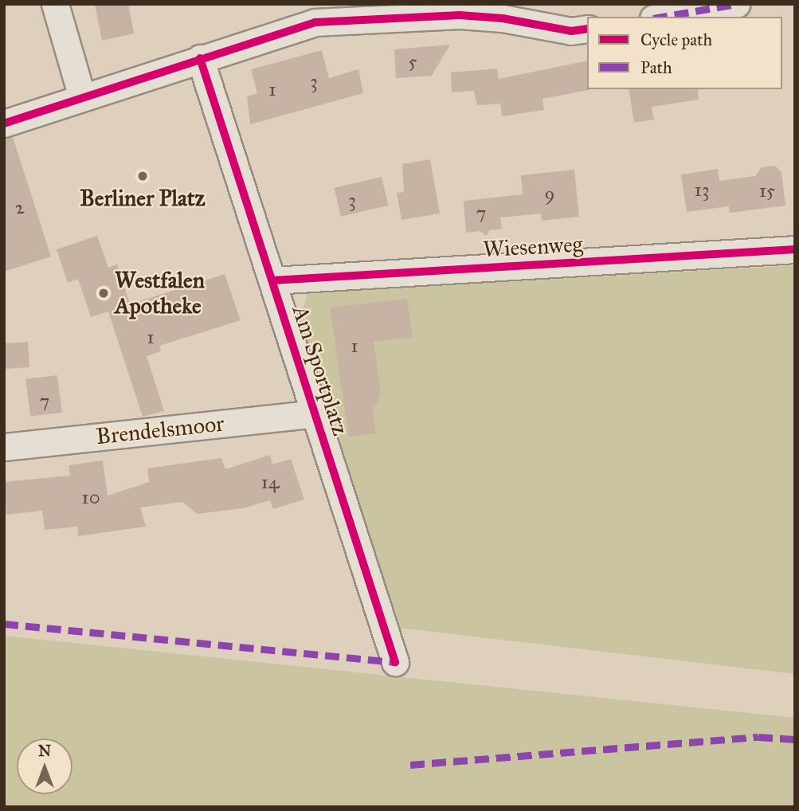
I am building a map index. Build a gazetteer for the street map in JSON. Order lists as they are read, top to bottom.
{
  "streets": {
    "street": ["Wiesenweg", "Am Sportplatz", "Brendelsmoor"]
  },
  "crossings": [
    ["Wiesenweg", "Am Sportplatz"],
    ["Am Sportplatz", "Brendelsmoor"]
  ],
  "places": ["Berliner Platz", "Westfalen Apotheke"],
  "house_numbers": [
    "5",
    "3",
    "1",
    "13",
    "15",
    "9",
    "3",
    "2",
    "7",
    "1",
    "1",
    "7",
    "14",
    "10"
  ],
  "legend": ["Cycle path", "Path"],
  "north": "top"
}
